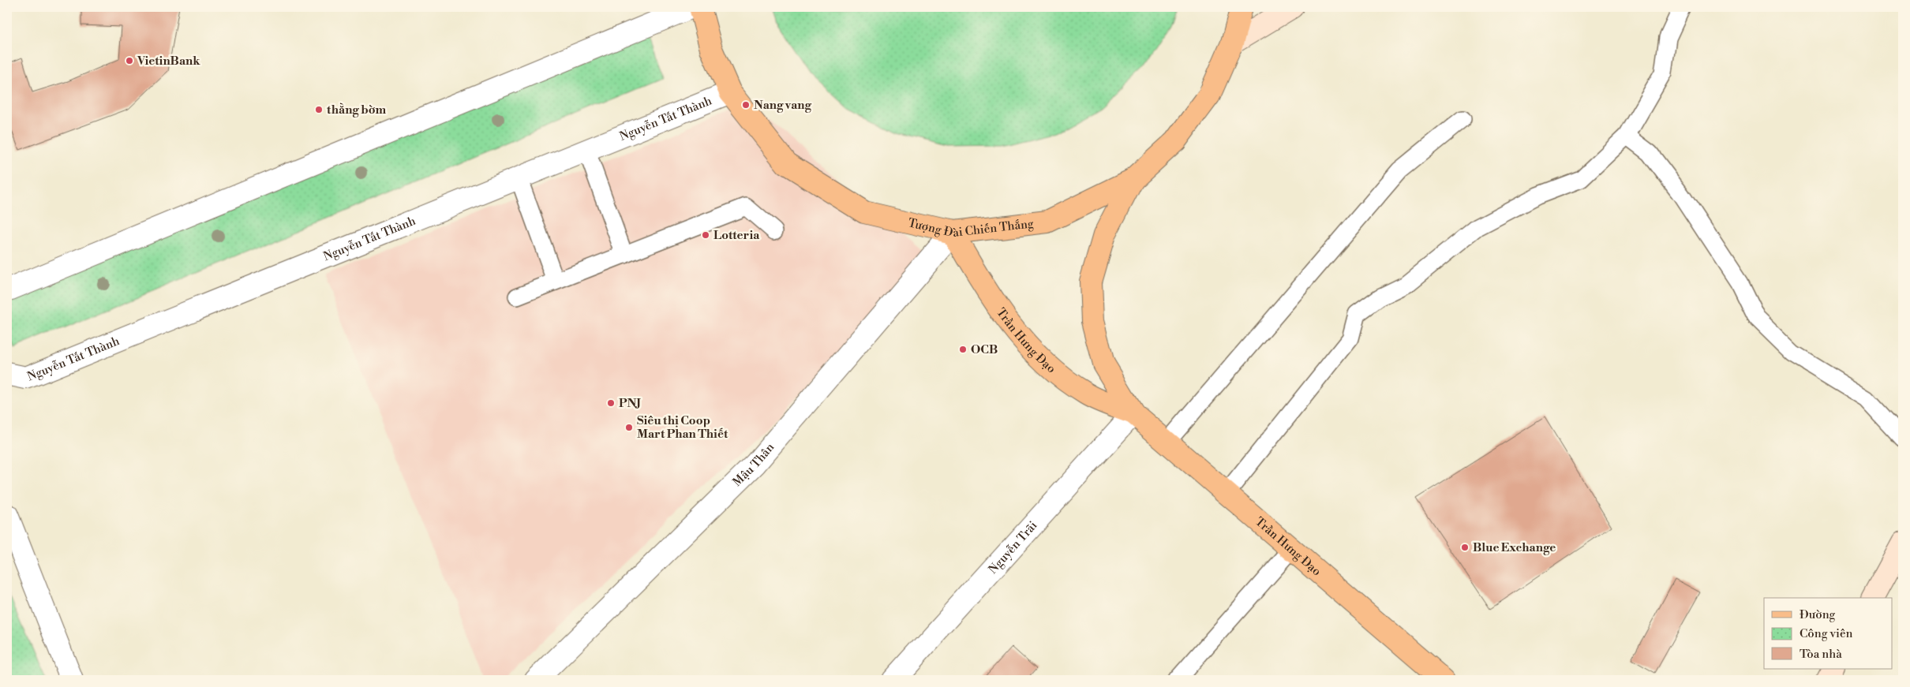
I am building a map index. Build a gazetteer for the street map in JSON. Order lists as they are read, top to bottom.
{
  "streets": {
    "main road": ["Tượng Đài Chiến Thắng", "Trần Hưng Đạo"],
    "street": ["Nguyễn Tất Thành", "Mậu Thân", "Nguyễn Trãi"]
  },
  "crossings": [
    ["Nguyễn Tất Thành", "Tượng Đài Chiến Thắng"],
    ["Tượng Đài Chiến Thắng", "Trần Hưng Đạo"],
    ["Tượng Đài Chiến Thắng", "Mậu Thân"],
    ["Trần Hưng Đạo", "Mậu Thân"],
    ["Trần Hưng Đạo", "Nguyễn Trãi"]
  ],
  "places": [
    "VietinBank",
    "Nang vang",
    "thằng bờm",
    "Lotteria",
    "OCB",
    "PNJ",
    "Siêu thị Coop Mart Phan Thiết",
    "Blue Exchange"
  ],
  "legend": ["Đường", "Công viên", "Tòa nhà"]
}
